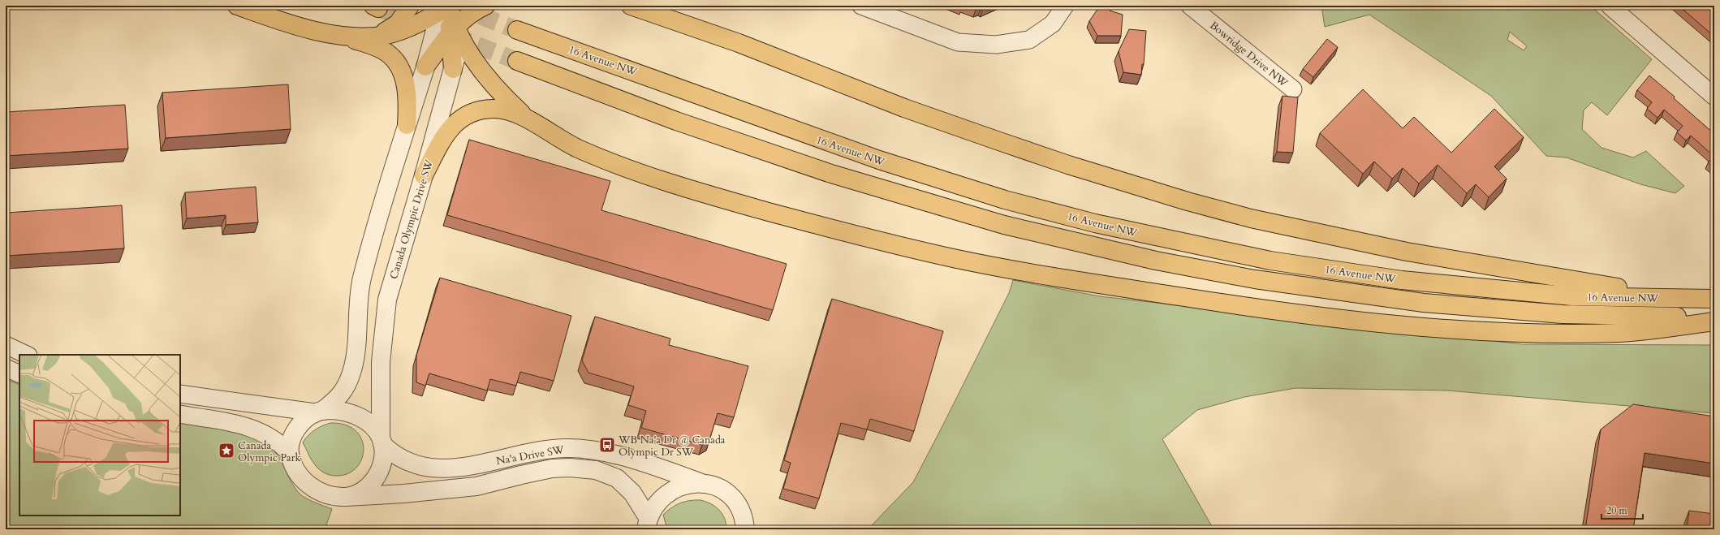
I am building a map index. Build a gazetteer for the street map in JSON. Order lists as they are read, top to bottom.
{
  "streets": {
    "highway": ["16 Avenue NW"],
    "street": ["Bowridge Drive NW", "Canada Olympic Drive SW", "Na'a Drive SW"]
  },
  "crossings": [
    ["Canada Olympic Drive SW", "Na'a Drive SW"]
  ],
  "places": {
    "bus stop": ["WB Na'a Dr @ Canada Olympic Dr SW"],
    "place": ["Canada Olympic Park"]
  },
  "scale_bar": "20 m"
}
